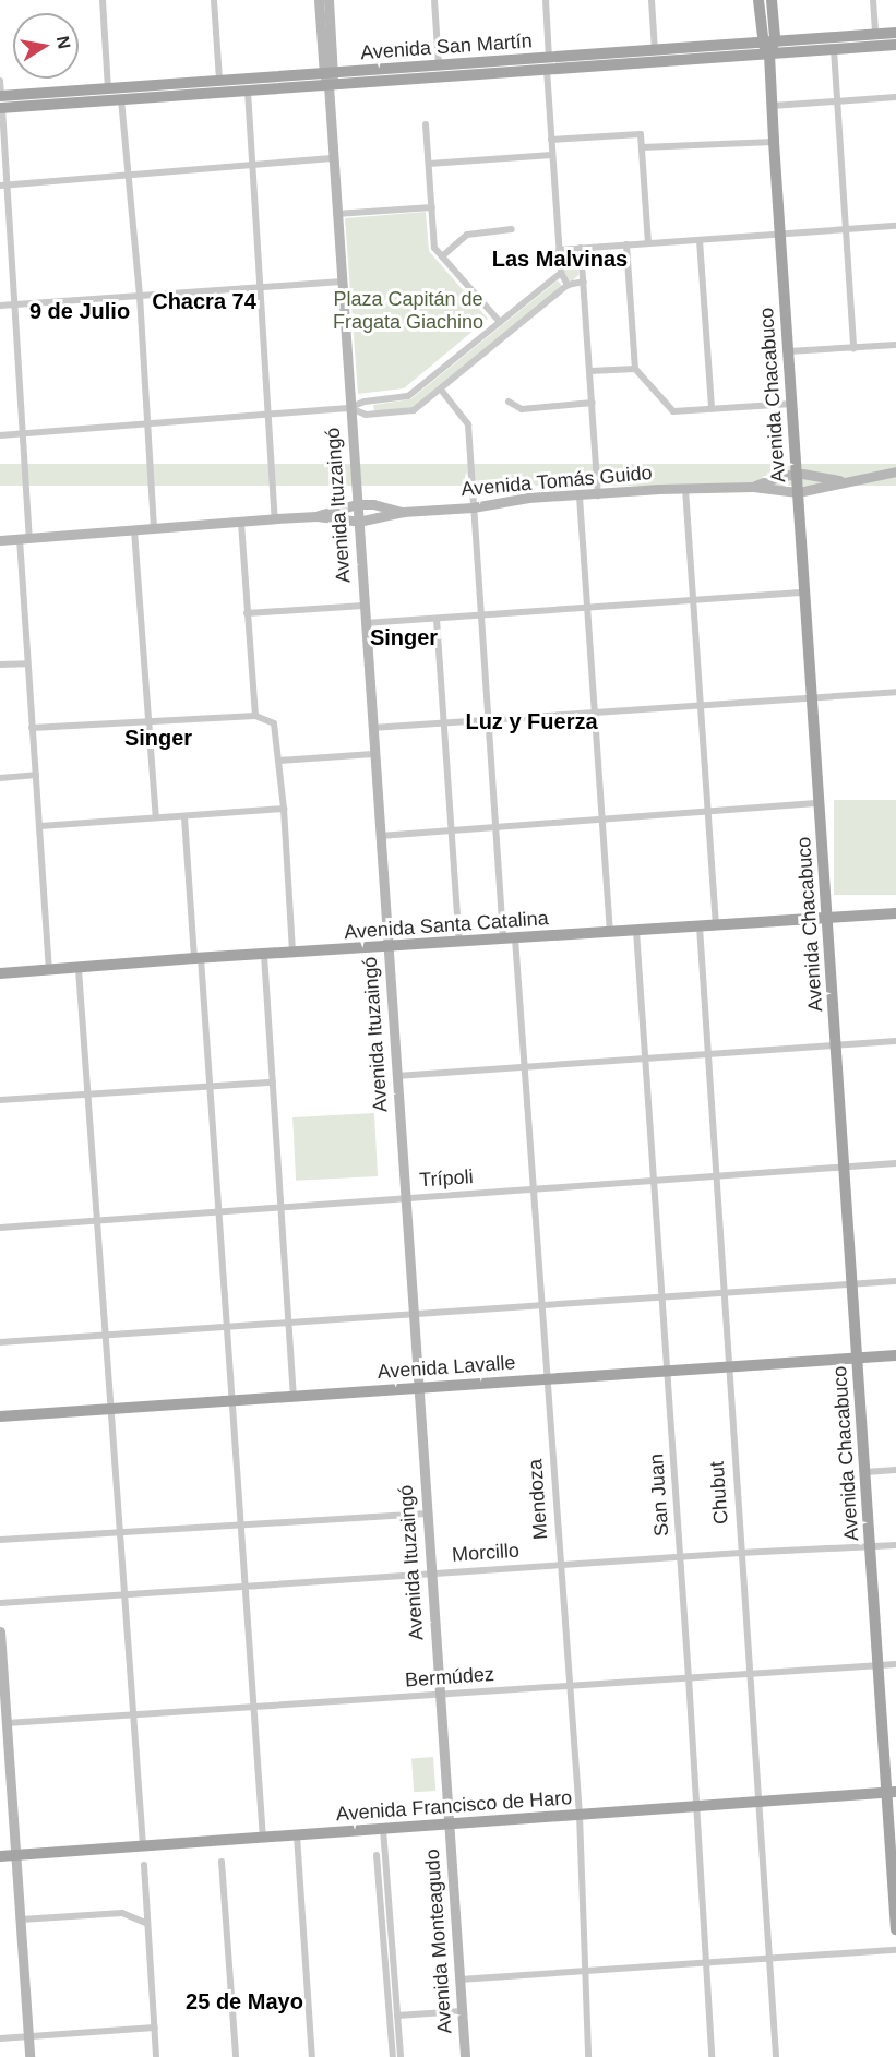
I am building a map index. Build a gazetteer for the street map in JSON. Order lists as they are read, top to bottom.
{
  "streets": {
    "main road": [
      "Avenida San Martín",
      "Avenida Chacabuco",
      "Avenida Tomás Guido",
      "Avenida Ituzaingó",
      "Avenida Santa Catalina",
      "Avenida Lavalle",
      "Avenida Francisco de Haro",
      "Avenida Monteagudo"
    ],
    "street": [
      "Trípoli",
      "Chubut",
      "San Juan",
      "Mendoza",
      "Morcillo",
      "Bermúdez"
    ]
  },
  "crossings": [
    ["Avenida San Martín", "Avenida Chacabuco"],
    ["Avenida San Martín", "Avenida Ituzaingó"],
    ["Avenida Chacabuco", "Avenida Tomás Guido"],
    ["Avenida Chacabuco", "Avenida Santa Catalina"],
    ["Avenida Chacabuco", "Trípoli"],
    ["Avenida Chacabuco", "Avenida Lavalle"],
    ["Avenida Chacabuco", "Morcillo"],
    ["Avenida Chacabuco", "Bermúdez"],
    ["Avenida Chacabuco", "Avenida Francisco de Haro"],
    ["Avenida Tomás Guido", "Avenida Ituzaingó"],
    ["Avenida Tomás Guido", "Mendoza"],
    ["Avenida Ituzaingó", "Avenida Santa Catalina"],
    ["Avenida Ituzaingó", "Trípoli"],
    ["Avenida Ituzaingó", "Avenida Lavalle"],
    ["Avenida Ituzaingó", "Morcillo"],
    ["Avenida Ituzaingó", "Bermúdez"],
    ["Avenida Ituzaingó", "Avenida Francisco de Haro"],
    ["Avenida Ituzaingó", "Avenida Monteagudo"],
    ["Avenida Santa Catalina", "Chubut"],
    ["Avenida Santa Catalina", "San Juan"],
    ["Avenida Santa Catalina", "Mendoza"],
    ["Trípoli", "Chubut"],
    ["Trípoli", "San Juan"],
    ["Trípoli", "Mendoza"],
    ["Avenida Lavalle", "Chubut"],
    ["Avenida Lavalle", "San Juan"],
    ["Avenida Lavalle", "Mendoza"],
    ["Chubut", "Morcillo"],
    ["Chubut", "Bermúdez"],
    ["Chubut", "Avenida Francisco de Haro"],
    ["San Juan", "Morcillo"],
    ["San Juan", "Bermúdez"],
    ["San Juan", "Avenida Francisco de Haro"],
    ["Mendoza", "Morcillo"],
    ["Mendoza", "Bermúdez"],
    ["Mendoza", "Avenida Francisco de Haro"],
    ["Avenida Francisco de Haro", "Avenida Monteagudo"]
  ],
  "districts": [
    "Las Malvinas",
    "Chacra 74",
    "9 de Julio",
    "Singer",
    "Luz y Fuerza",
    "Singer",
    "25 de Mayo"
  ],
  "parks": ["Plaza Capitán de Fragata Giachino"],
  "north": "right"
}
